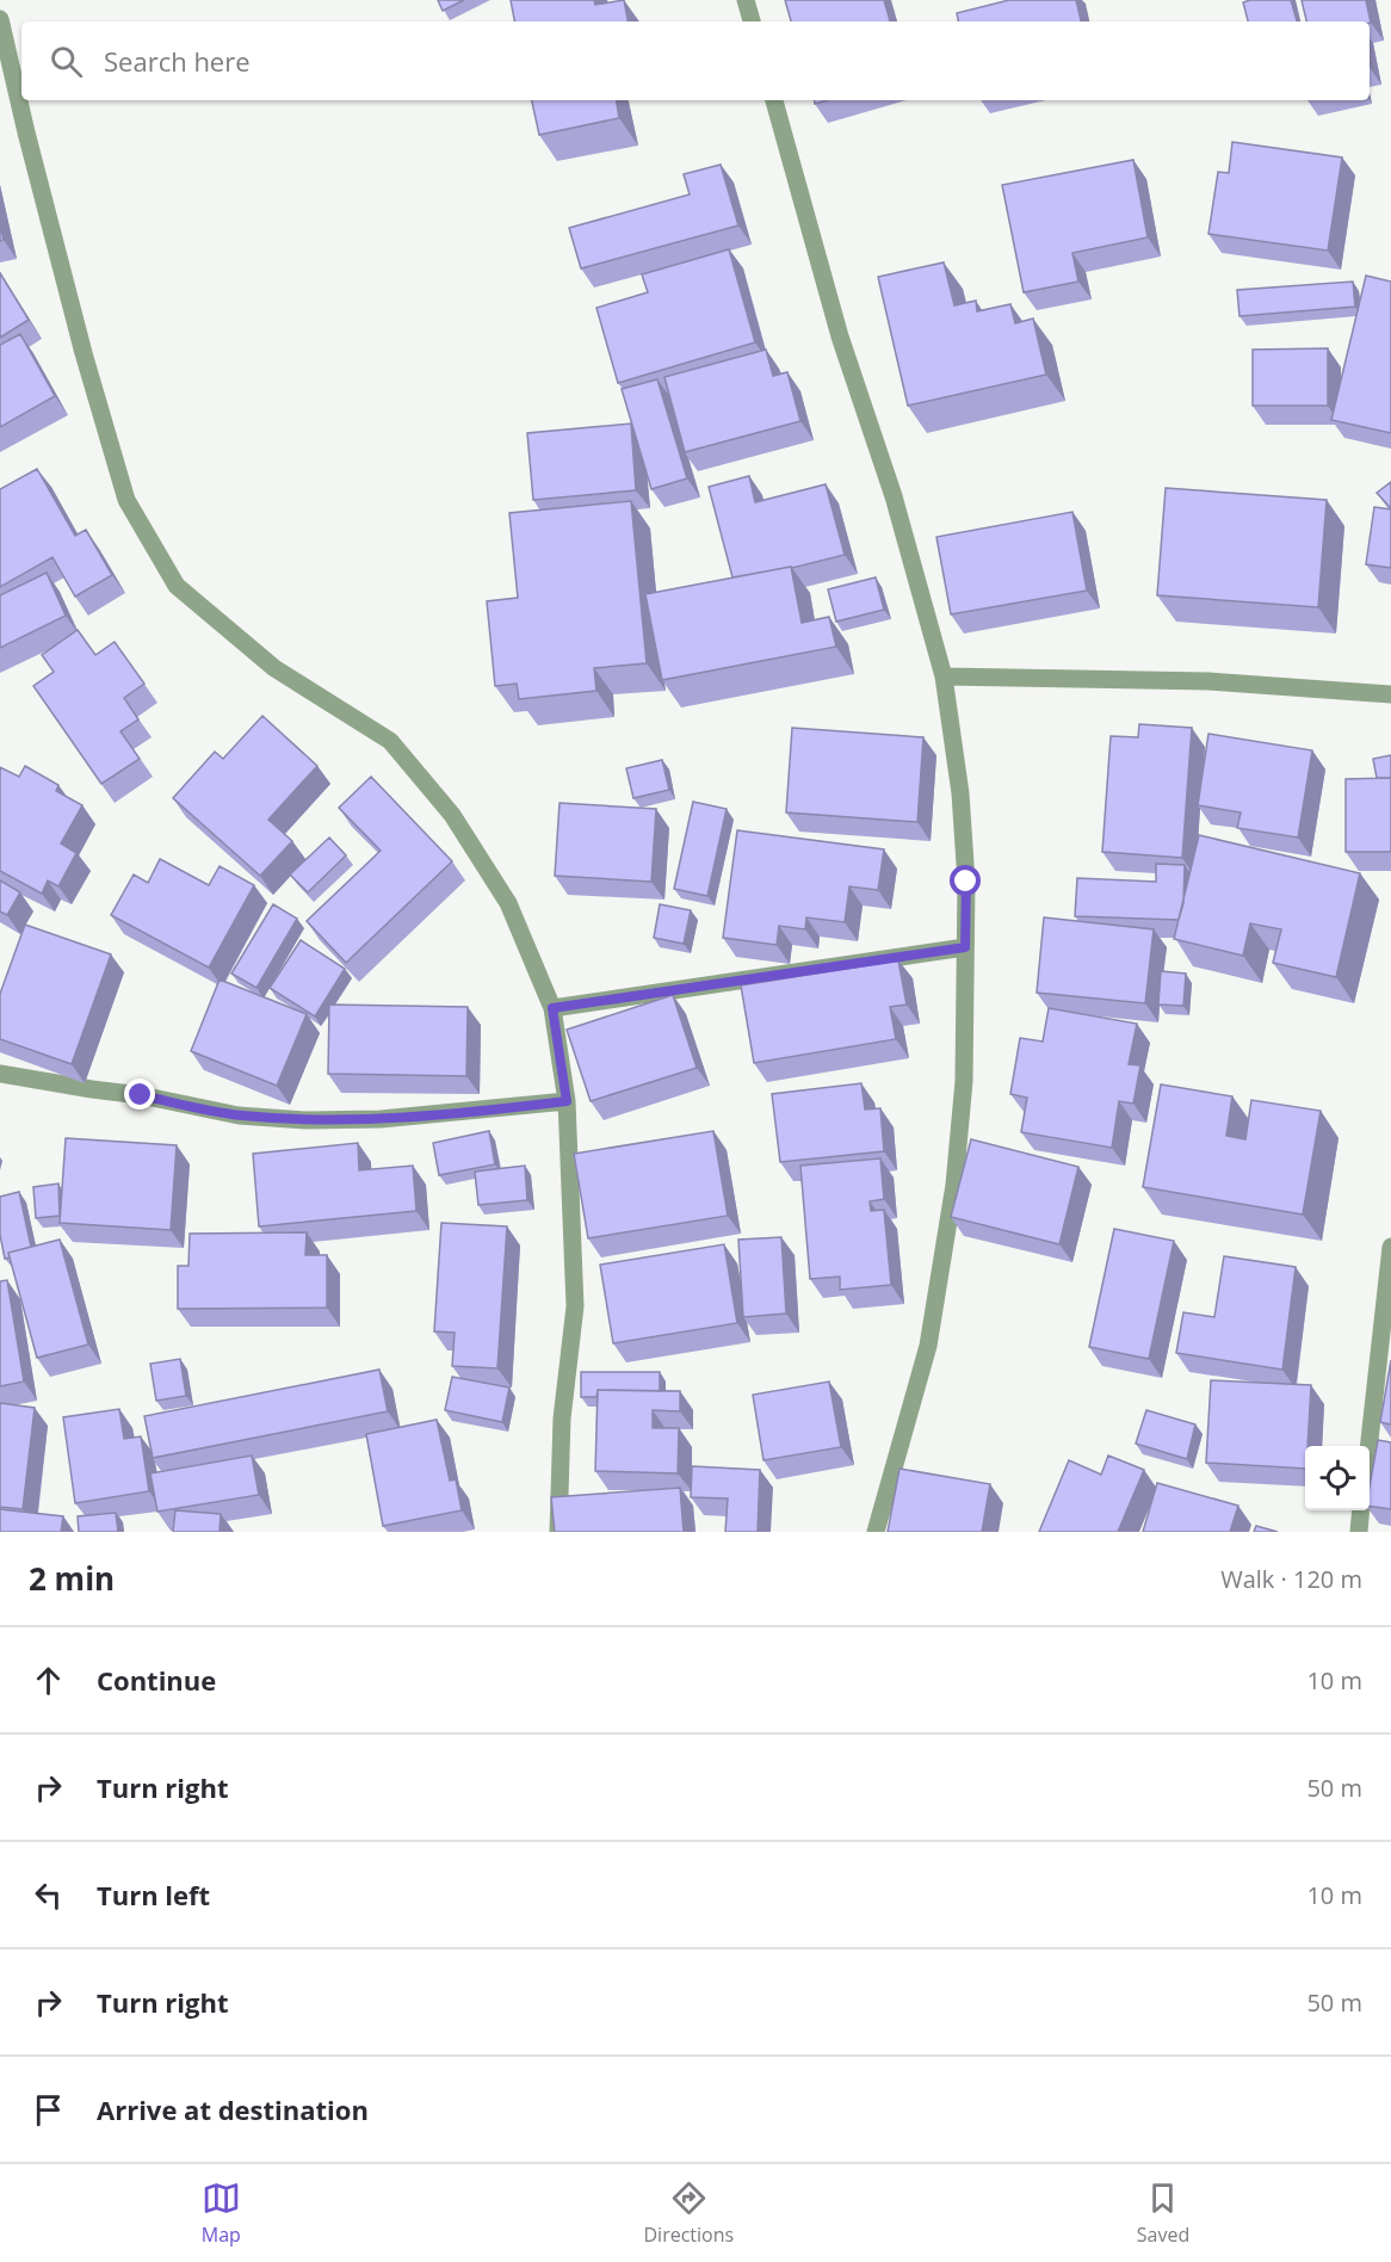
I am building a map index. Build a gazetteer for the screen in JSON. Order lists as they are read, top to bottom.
{
  "page": {
    "search": "Search here",
    "heading": ["2 min", "Walk · 120 m"],
    "list": [
      ["Continue", "10 m"],
      ["Turn right", "50 m"],
      ["Turn left", "10 m"],
      ["Turn right", "50 m"],
      "Arrive at destination"
    ],
    "nav": ["Map", "Directions", "Saved"]
  }
}
